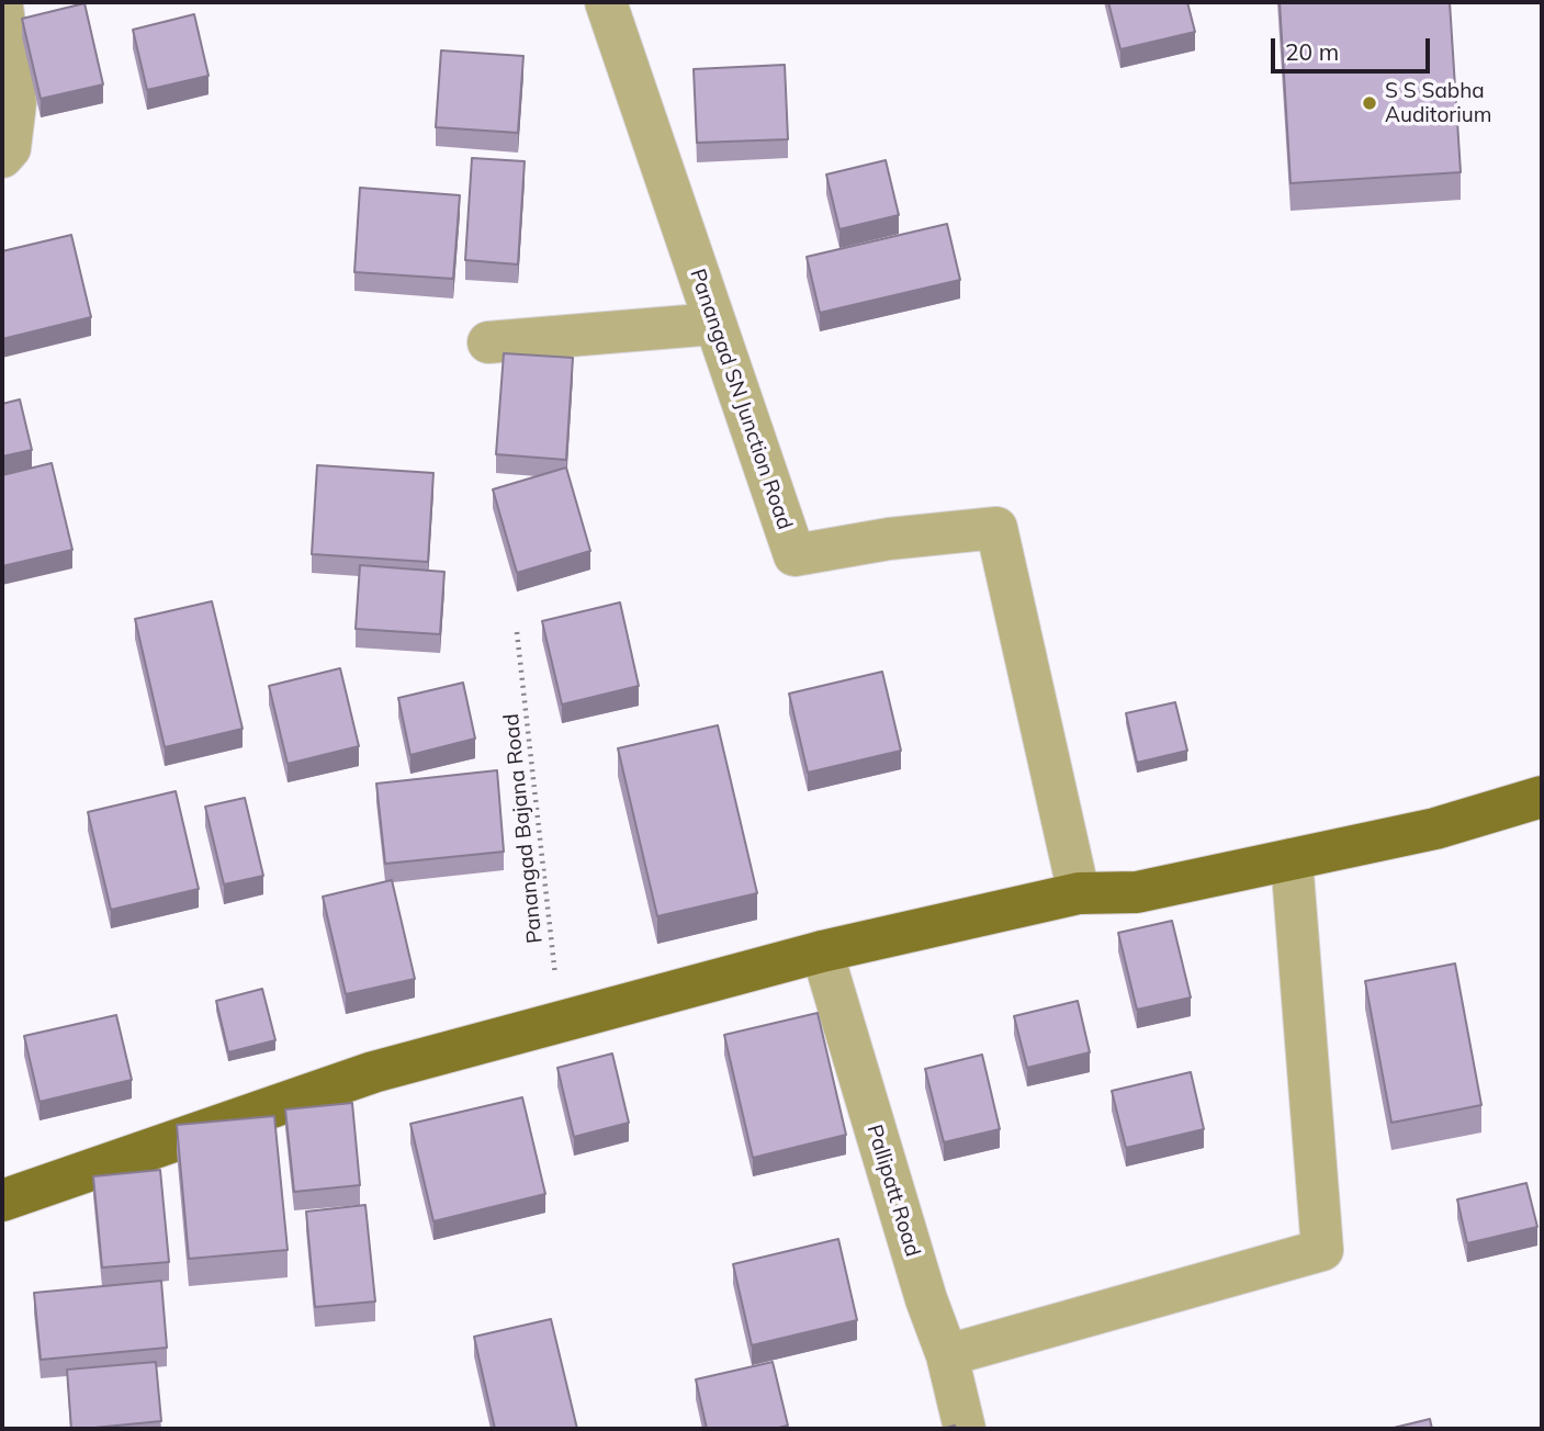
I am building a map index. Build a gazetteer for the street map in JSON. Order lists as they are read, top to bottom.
{
  "streets": {
    "street": ["Panangad SN Junction Road", "Pallipatt Road"],
    "path": ["Panangad Bajana Road"]
  },
  "places": ["S S Sabha Auditorium"],
  "scale_bar": "20 m"
}
